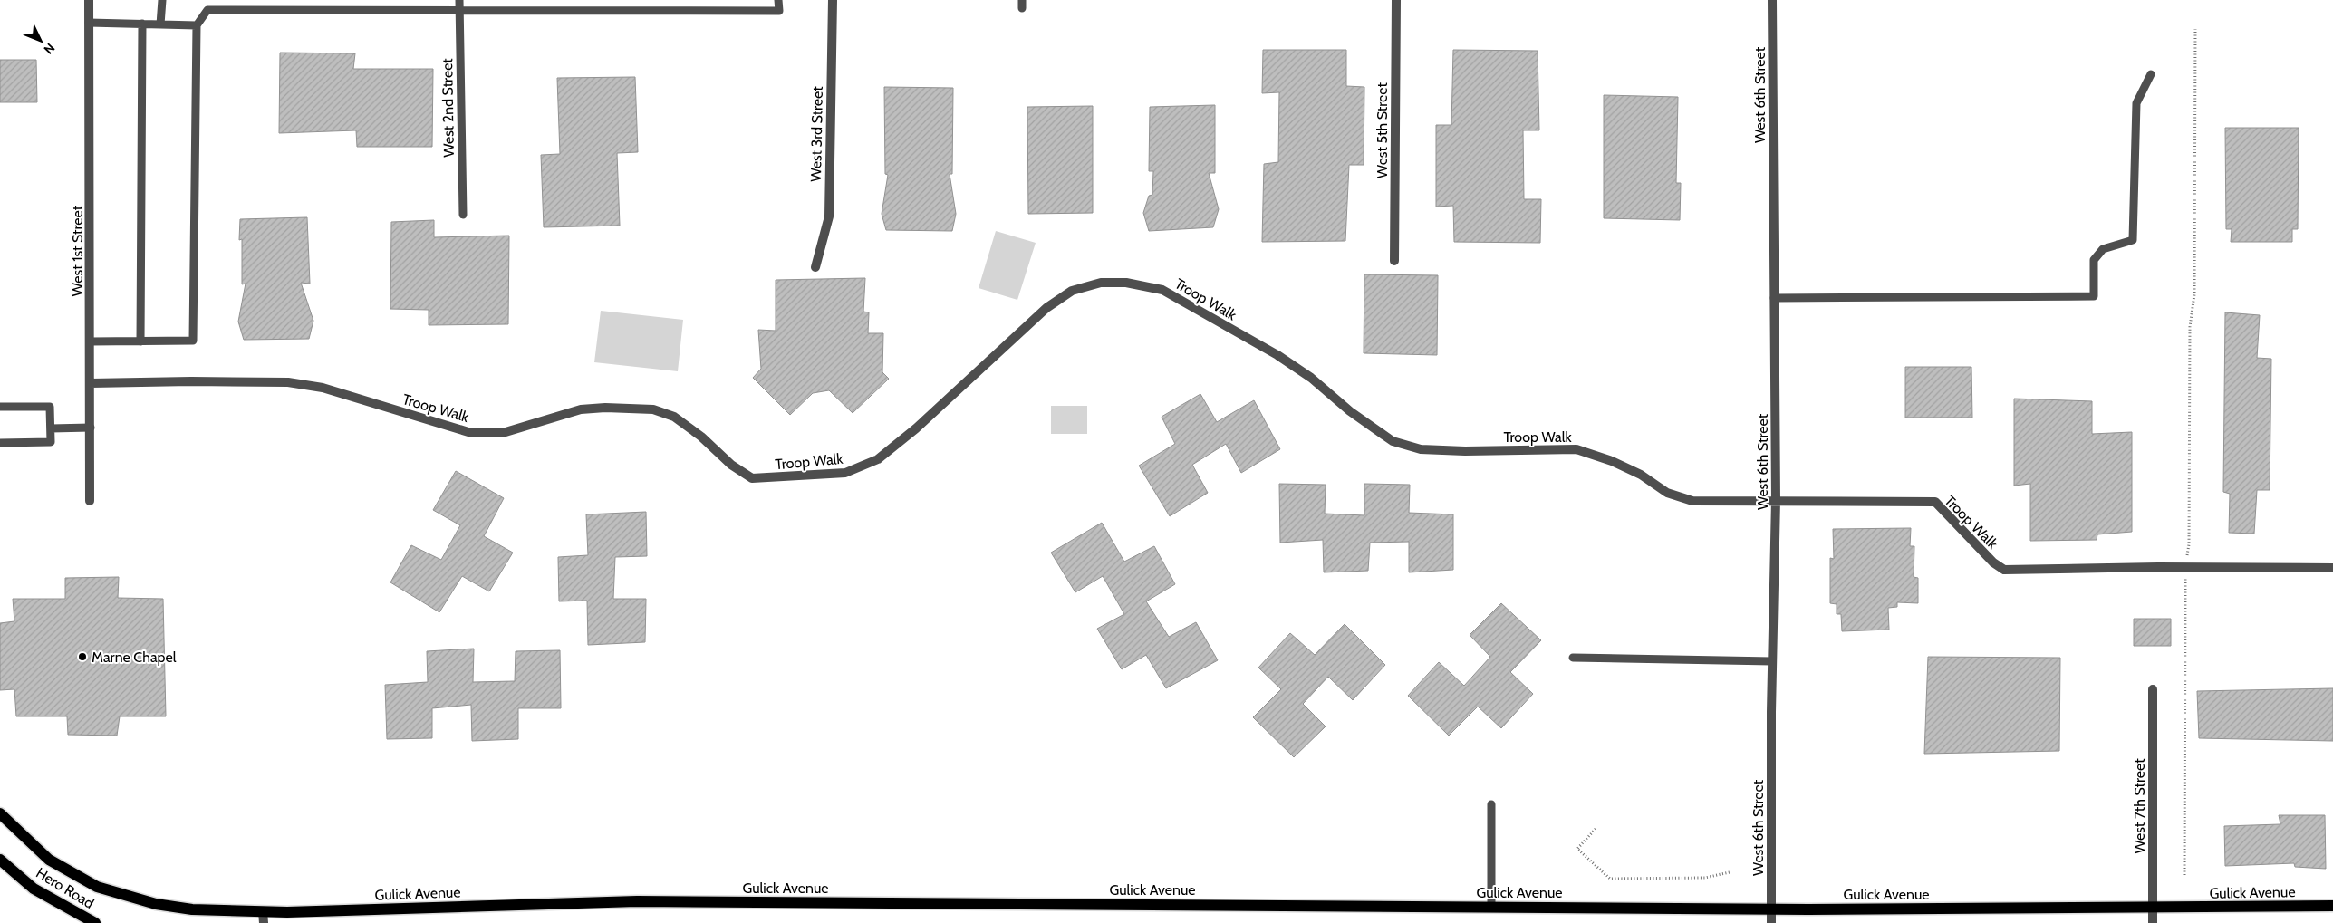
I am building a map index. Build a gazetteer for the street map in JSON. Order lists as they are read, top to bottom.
{
  "streets": {
    "main road": ["Hero Road", "Gulick Avenue"],
    "street": [
      "West 6th Street",
      "West 5th Street",
      "West 3rd Street",
      "West 1st Street",
      "Troop Walk",
      "West 7th Street"
    ],
    "lane": ["West 2nd Street"]
  },
  "crossings": [
    ["West 6th Street", "Troop Walk"],
    ["West 6th Street", "Gulick Avenue"],
    ["West 1st Street", "Troop Walk"],
    ["West 7th Street", "Gulick Avenue"]
  ],
  "places": ["Marne Chapel"],
  "north": "bottom right"
}
